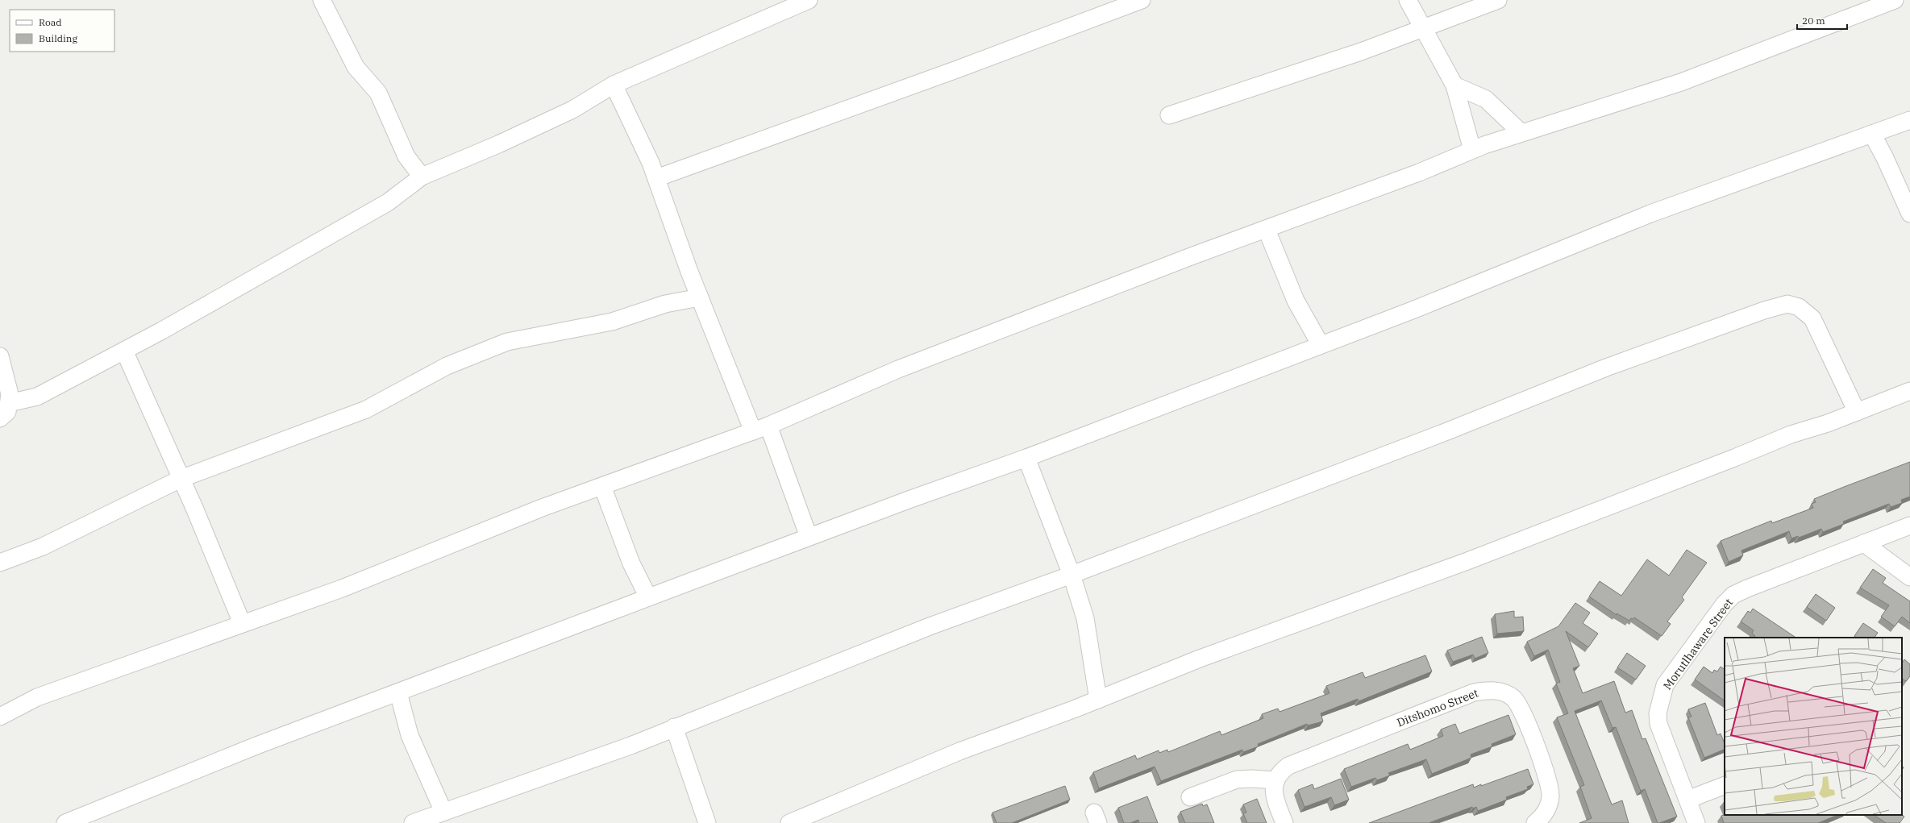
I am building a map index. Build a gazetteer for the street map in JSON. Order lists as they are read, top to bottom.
{
  "streets": {
    "street": ["Morutlhaware Street", "Ditshomo Street"]
  },
  "legend": ["Road", "Building"],
  "scale_bar": "20 m"
}
